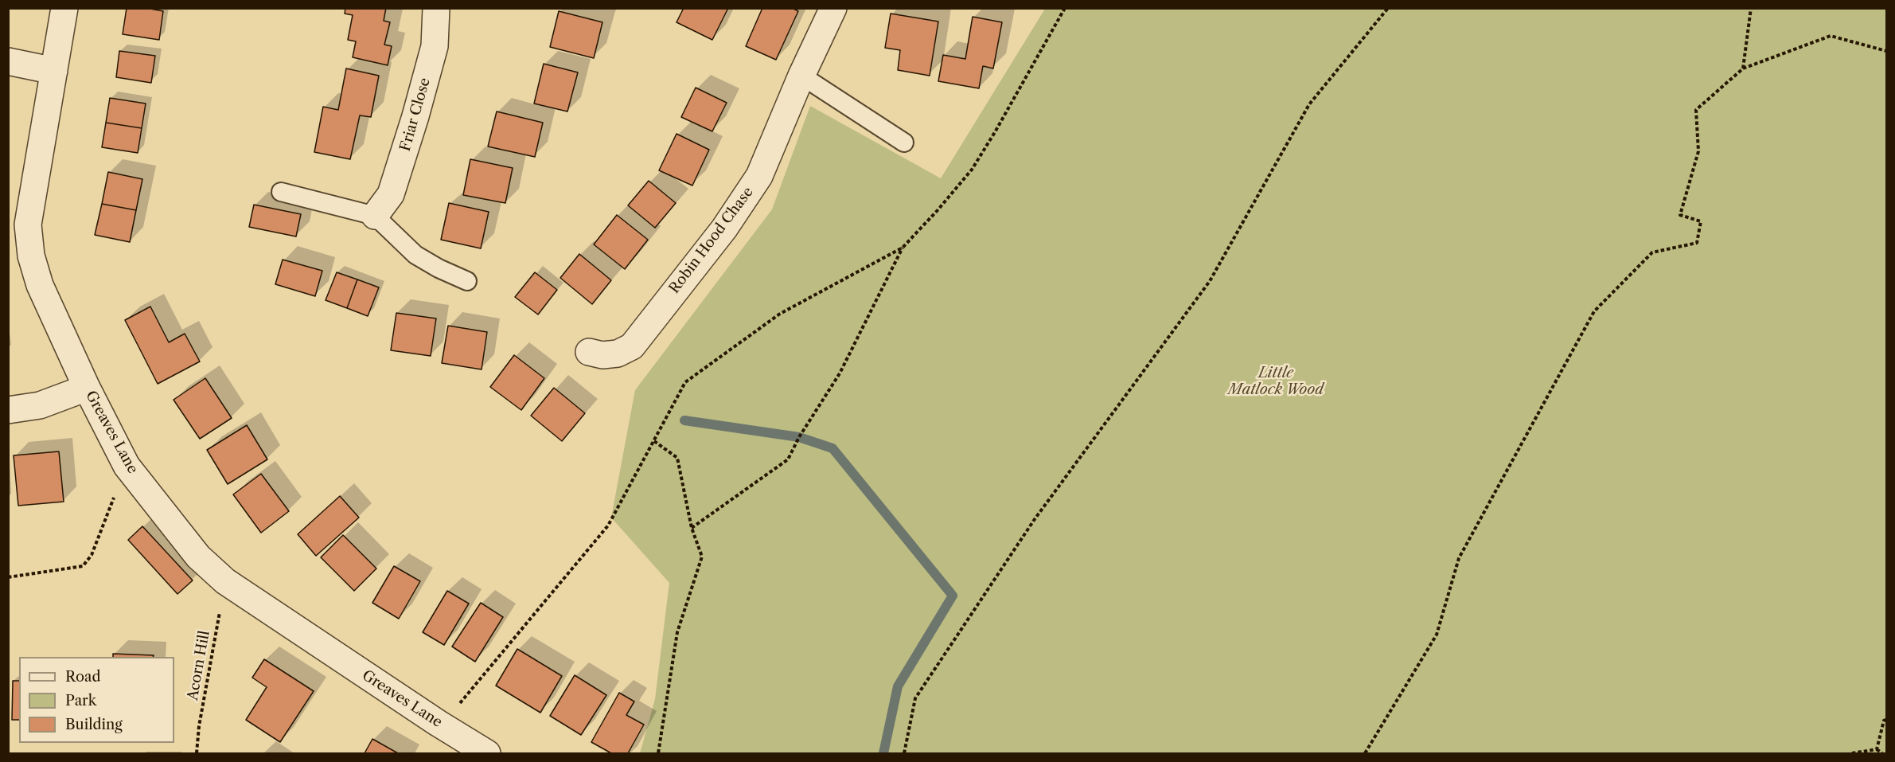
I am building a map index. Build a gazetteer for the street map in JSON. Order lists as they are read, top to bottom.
{
  "streets": {
    "street": ["Friar Close", "Robin Hood Chase", "Greaves Lane"],
    "path": ["Acorn Hill"]
  },
  "crossings": [
    ["Greaves Lane", "Acorn Hill"]
  ],
  "parks": ["Little Matlock Wood"],
  "legend": ["Road", "Park", "Building"]
}
